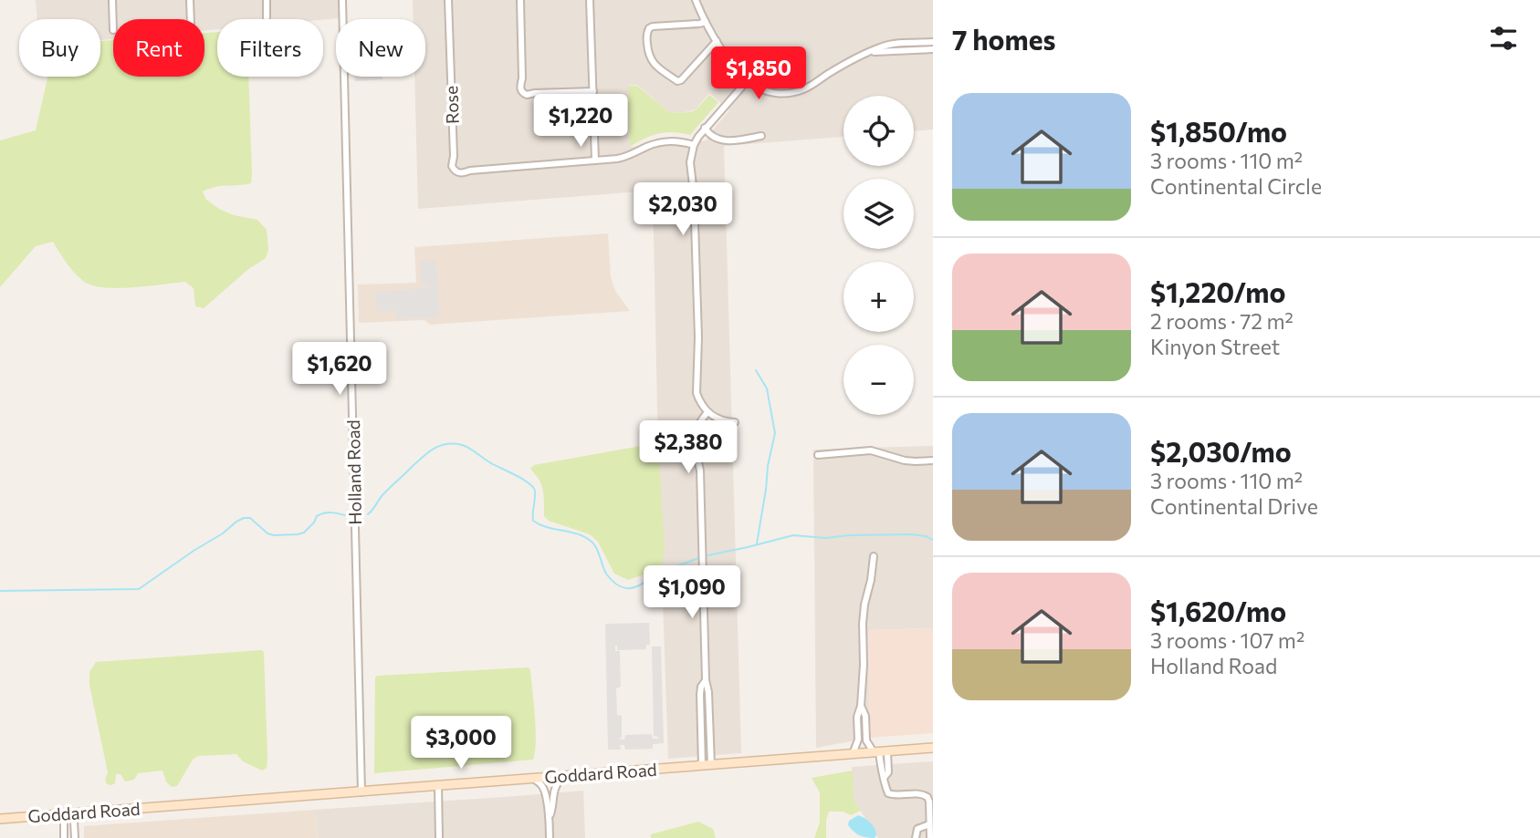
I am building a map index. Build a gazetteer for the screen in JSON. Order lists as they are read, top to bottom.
{
  "streets": {
    "main road": ["Goddard Road"],
    "street": ["Rose", "Holland Road"]
  },
  "crossings": [
    ["Holland Road", "Goddard Road"]
  ],
  "page": {
    "heading": "7 homes",
    "chip": [
      "Buy",
      "Rent",
      "Filters",
      "New"
    ],
    "price": [
      "$1,850",
      "$1,220",
      "$2,030",
      "$1,620",
      "$2,380",
      "$1,090",
      "$3,000"
    ],
    "list": [
      {
        "name": "$1,850/mo",
        "note": "3 rooms · 110 m² · Continental Circle"
      },
      {
        "name": "$1,220/mo",
        "note": "2 rooms · 72 m² · Kinyon Street"
      },
      {
        "name": "$2,030/mo",
        "note": "3 rooms · 110 m² · Continental Drive"
      },
      {
        "name": "$1,620/mo",
        "note": "3 rooms · 107 m² · Holland Road"
      }
    ],
    "map_buttons": ["+", "−"]
  }
}
